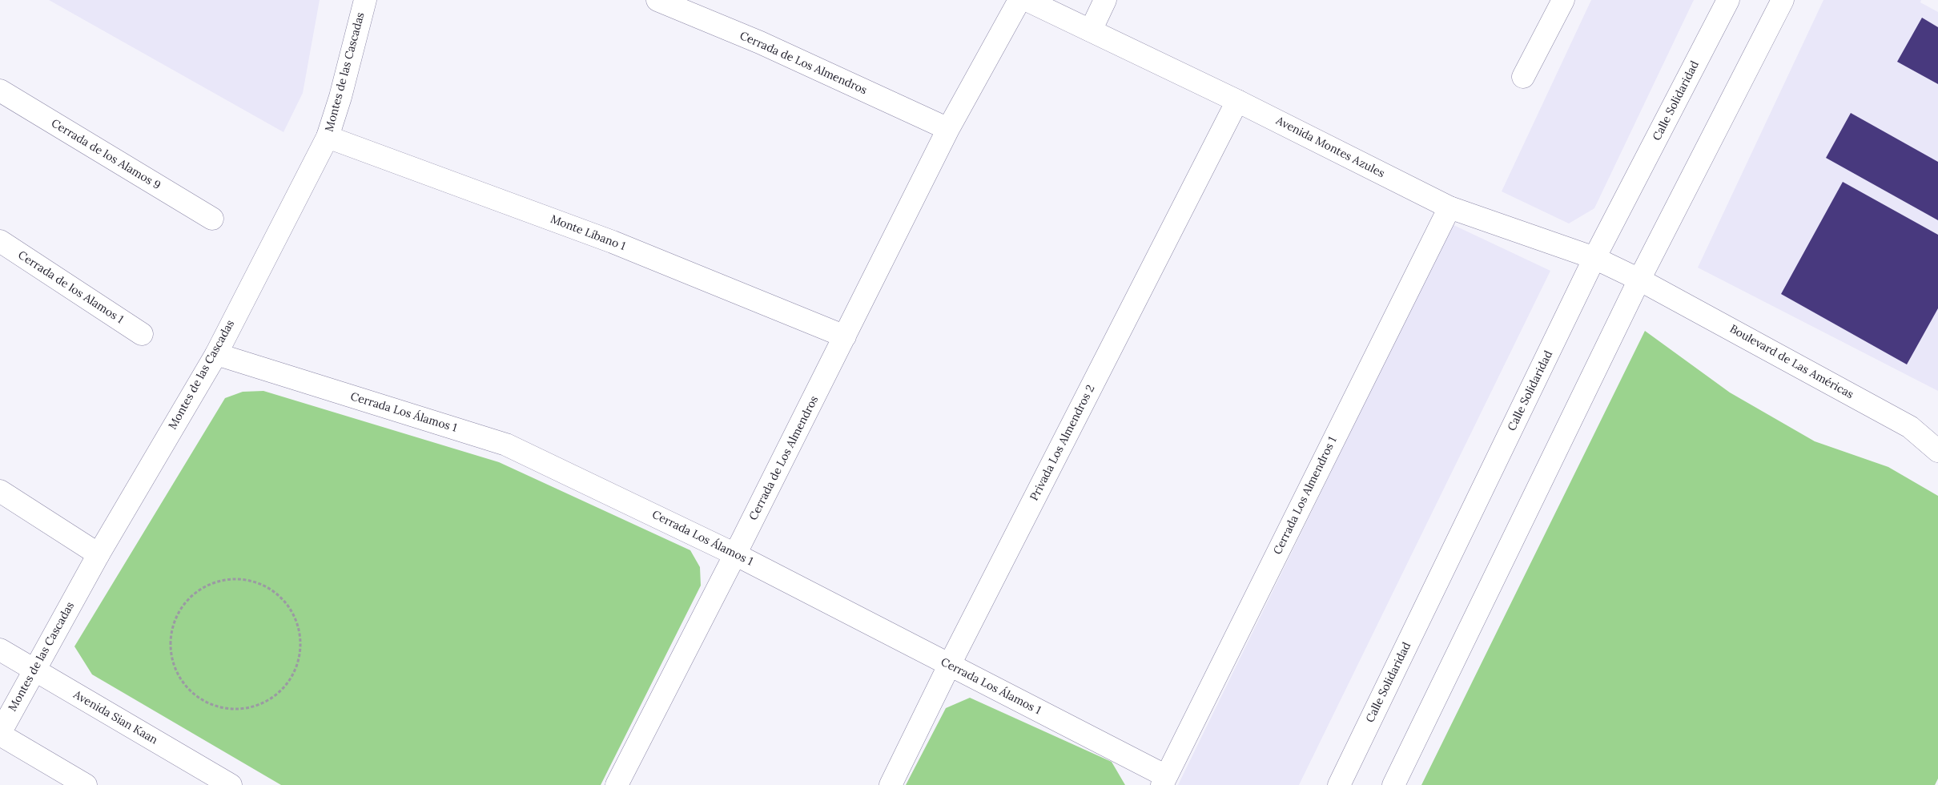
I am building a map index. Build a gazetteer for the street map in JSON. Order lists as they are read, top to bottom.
{
  "streets": {
    "street": [
      "Cerrada de Los Almendros",
      "Montes de las Cascadas",
      "Calle Solidaridad",
      "Avenida Montes Azules",
      "Cerrada de los Alamos 9",
      "Monte Líbano 1",
      "Cerrada de los Alamos 1",
      "Boulevard de Las Américas",
      "Cerrada Los Álamos 1",
      "Privada Los Almendros 2",
      "Cerrada Los Almendros 1",
      "Avenida Sian Kaan"
    ]
  },
  "crossings": [
    ["Cerrada de Los Almendros", "Monte Líbano 1"],
    ["Cerrada de Los Almendros", "Cerrada Los Álamos 1"],
    ["Montes de las Cascadas", "Monte Líbano 1"],
    ["Montes de las Cascadas", "Cerrada Los Álamos 1"],
    ["Montes de las Cascadas", "Avenida Sian Kaan"],
    ["Calle Solidaridad", "Avenida Montes Azules"],
    ["Avenida Montes Azules", "Boulevard de Las Américas"],
    ["Avenida Montes Azules", "Privada Los Almendros 2"],
    ["Avenida Montes Azules", "Cerrada Los Almendros 1"],
    ["Cerrada Los Álamos 1", "Privada Los Almendros 2"],
    ["Cerrada Los Álamos 1", "Cerrada Los Almendros 1"]
  ]
}
